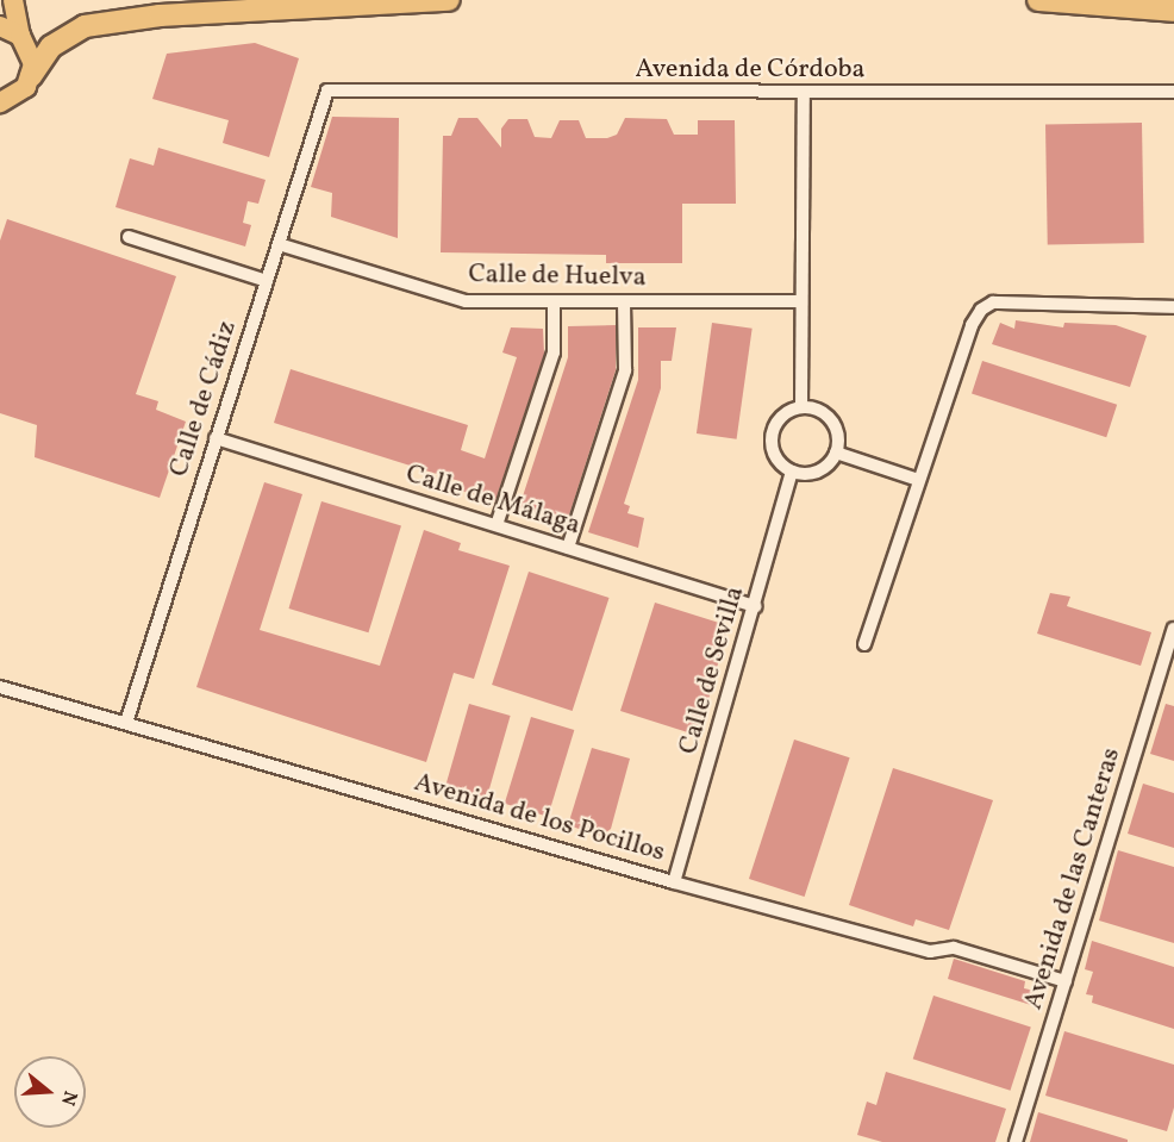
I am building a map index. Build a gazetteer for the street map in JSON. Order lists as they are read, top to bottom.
{
  "streets": {
    "street": [
      "Avenida de Córdoba",
      "Calle de Huelva",
      "Calle de Cádiz",
      "Calle de Málaga",
      "Calle de Sevilla",
      "Avenida de los Pocillos",
      "Avenida de las Canteras"
    ]
  },
  "crossings": [
    ["Avenida de Córdoba", "Calle de Cádiz"],
    ["Calle de Huelva", "Calle de Cádiz"],
    ["Calle de Cádiz", "Calle de Málaga"],
    ["Calle de Cádiz", "Avenida de los Pocillos"],
    ["Calle de Málaga", "Calle de Sevilla"],
    ["Calle de Sevilla", "Avenida de los Pocillos"],
    ["Avenida de los Pocillos", "Avenida de las Canteras"]
  ],
  "north": "right"
}
